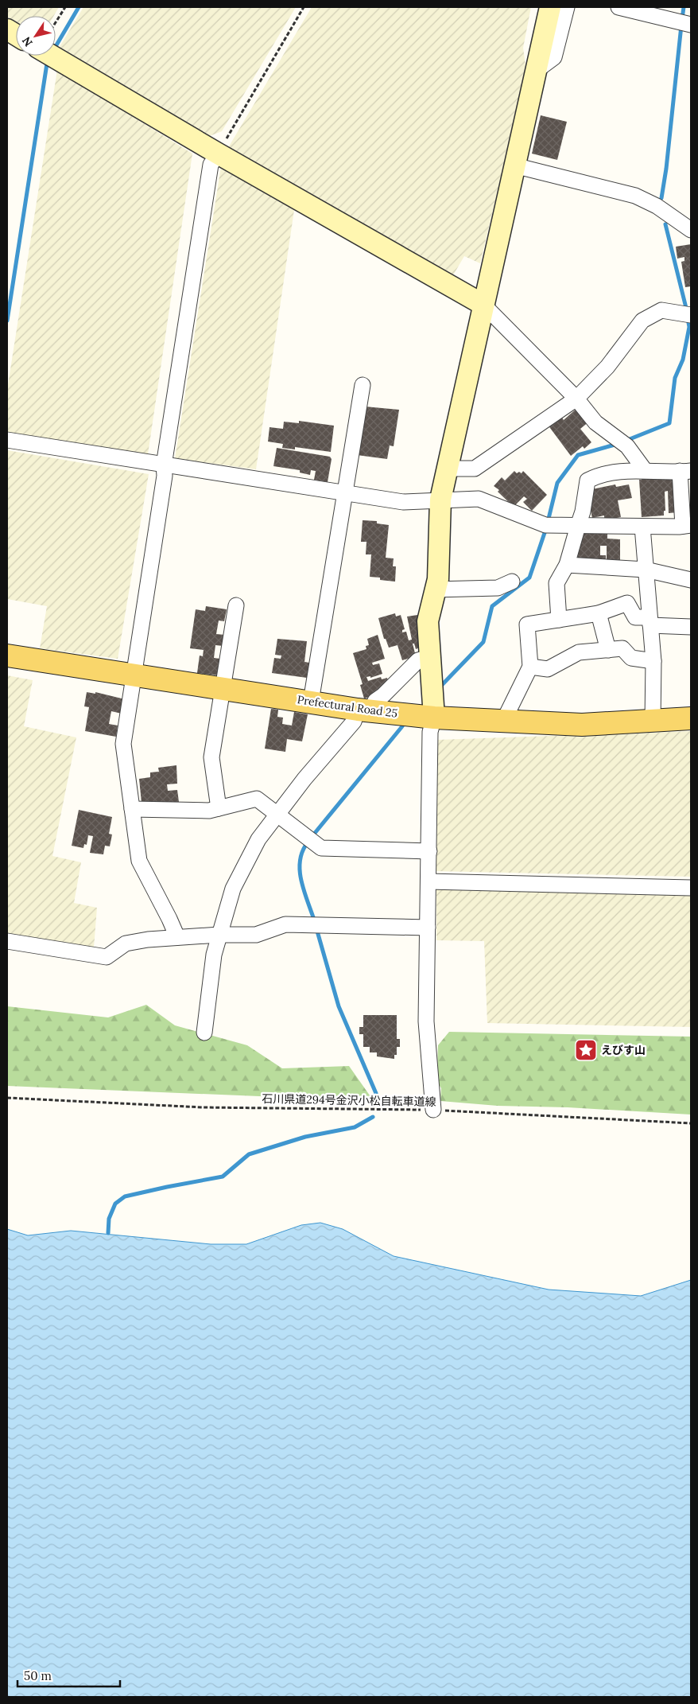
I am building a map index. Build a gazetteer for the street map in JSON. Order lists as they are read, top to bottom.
{
  "streets": {
    "main road": ["Prefectural Road 25"],
    "path": ["石川県道294号金沢小松自転車道線"]
  },
  "places": {
    "place": ["えびす山"]
  },
  "scale_bar": "50 m",
  "north": "bottom left"
}
